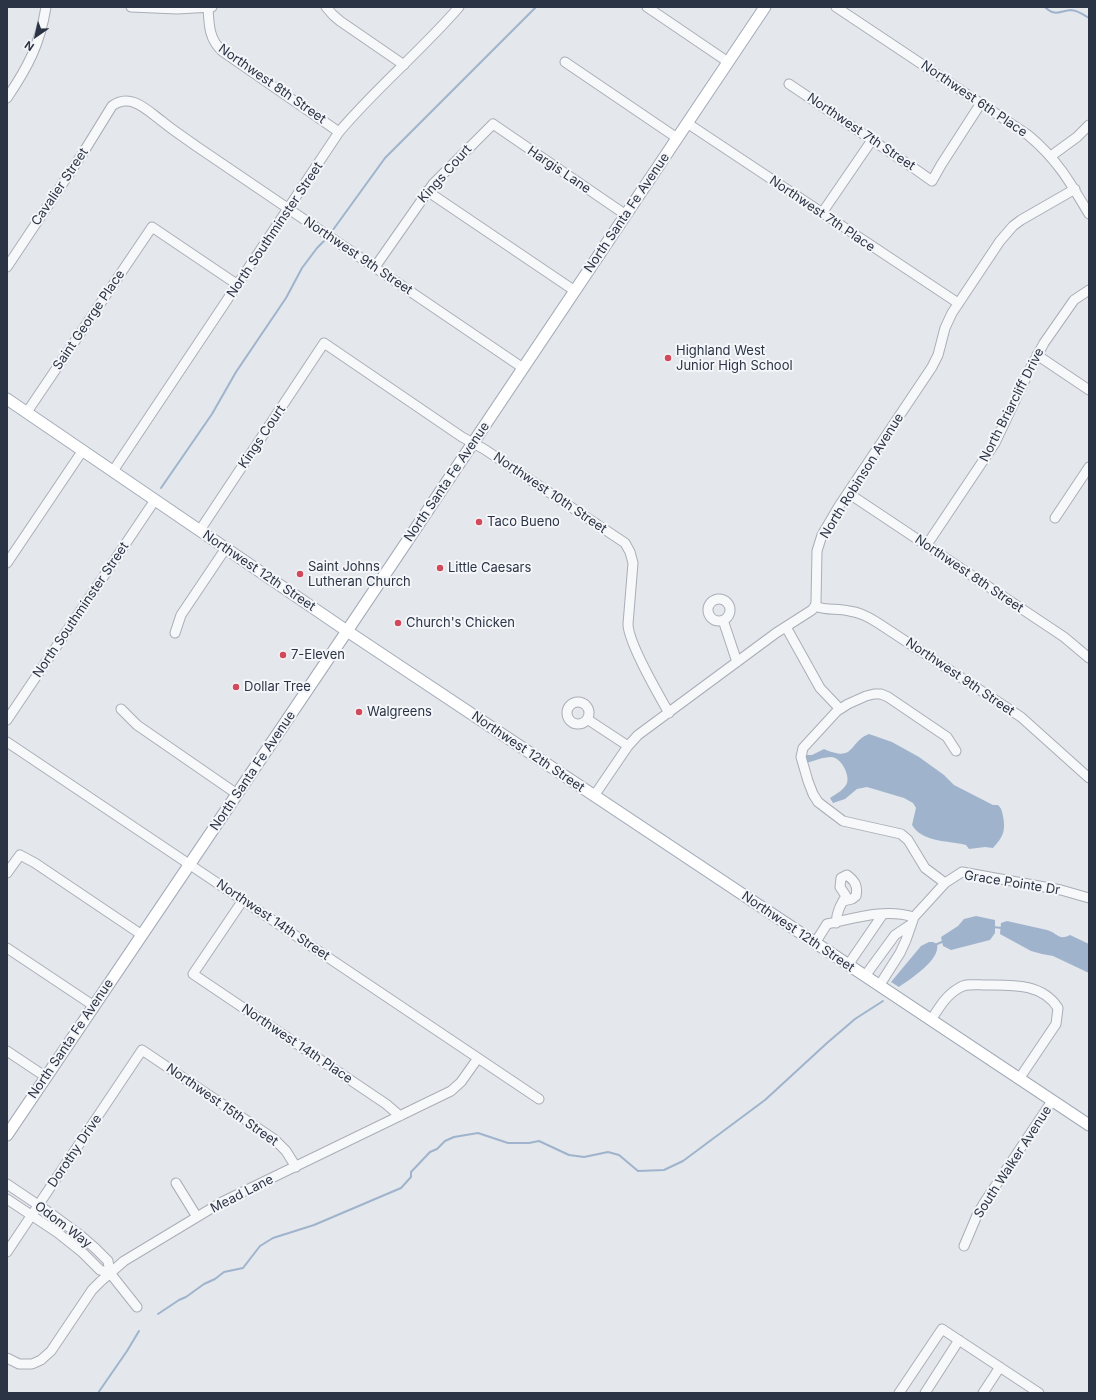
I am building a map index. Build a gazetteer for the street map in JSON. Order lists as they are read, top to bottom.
{
  "streets": {
    "main road": ["North Santa Fe Avenue", "Northwest 12th Street"],
    "street": [
      "Northwest 8th Street",
      "Northwest 6th Place",
      "Northwest 7th Street",
      "Hargis Lane",
      "Kings Court",
      "Cavalier Street",
      "Northwest 7th Place",
      "North Southminster Street",
      "Northwest 9th Street",
      "Saint George Place",
      "North Briarcliff Drive",
      "North Robinson Avenue",
      "Northwest 10th Street",
      "Grace Pointe Dr",
      "Northwest 14th Street",
      "Northwest 14th Place",
      "Northwest 15th Street",
      "Dorothy Drive",
      "South Walker Avenue",
      "Mead Lane",
      "Odom Way"
    ]
  },
  "crossings": [
    ["Northwest 8th Street", "North Southminster Street"],
    ["Northwest 8th Street", "North Briarcliff Drive"],
    ["Northwest 8th Street", "North Robinson Avenue"],
    ["Northwest 6th Place", "Northwest 7th Street"],
    ["Northwest 6th Place", "North Robinson Avenue"],
    ["Hargis Lane", "Kings Court"],
    ["Hargis Lane", "North Santa Fe Avenue"],
    ["Kings Court", "Northwest 9th Street"],
    ["Kings Court", "Northwest 10th Street"],
    ["Kings Court", "Northwest 12th Street"],
    ["Cavalier Street", "Northwest 9th Street"],
    ["North Santa Fe Avenue", "Northwest 7th Place"],
    ["North Santa Fe Avenue", "Northwest 9th Street"],
    ["North Santa Fe Avenue", "Northwest 10th Street"],
    ["North Santa Fe Avenue", "Northwest 12th Street"],
    ["North Santa Fe Avenue", "Northwest 14th Street"],
    ["Northwest 7th Place", "North Robinson Avenue"],
    ["North Southminster Street", "Northwest 9th Street"],
    ["North Southminster Street", "Saint George Place"],
    ["North Southminster Street", "Northwest 12th Street"],
    ["Northwest 9th Street", "North Robinson Avenue"],
    ["Saint George Place", "Northwest 12th Street"],
    ["Northwest 12th Street", "South Walker Avenue"],
    ["Northwest 14th Street", "Northwest 14th Place"],
    ["Northwest 14th Street", "Mead Lane"],
    ["Northwest 14th Place", "Mead Lane"],
    ["Northwest 15th Street", "Dorothy Drive"],
    ["Northwest 15th Street", "Mead Lane"],
    ["Dorothy Drive", "Odom Way"],
    ["Mead Lane", "Odom Way"]
  ],
  "places": [
    "Highland West Junior High School",
    "Taco Bueno",
    "Little Caesars",
    "Saint Johns Lutheran Church",
    "Church's Chicken",
    "7-Eleven",
    "Dollar Tree",
    "Walgreens"
  ],
  "north": "bottom left"
}
